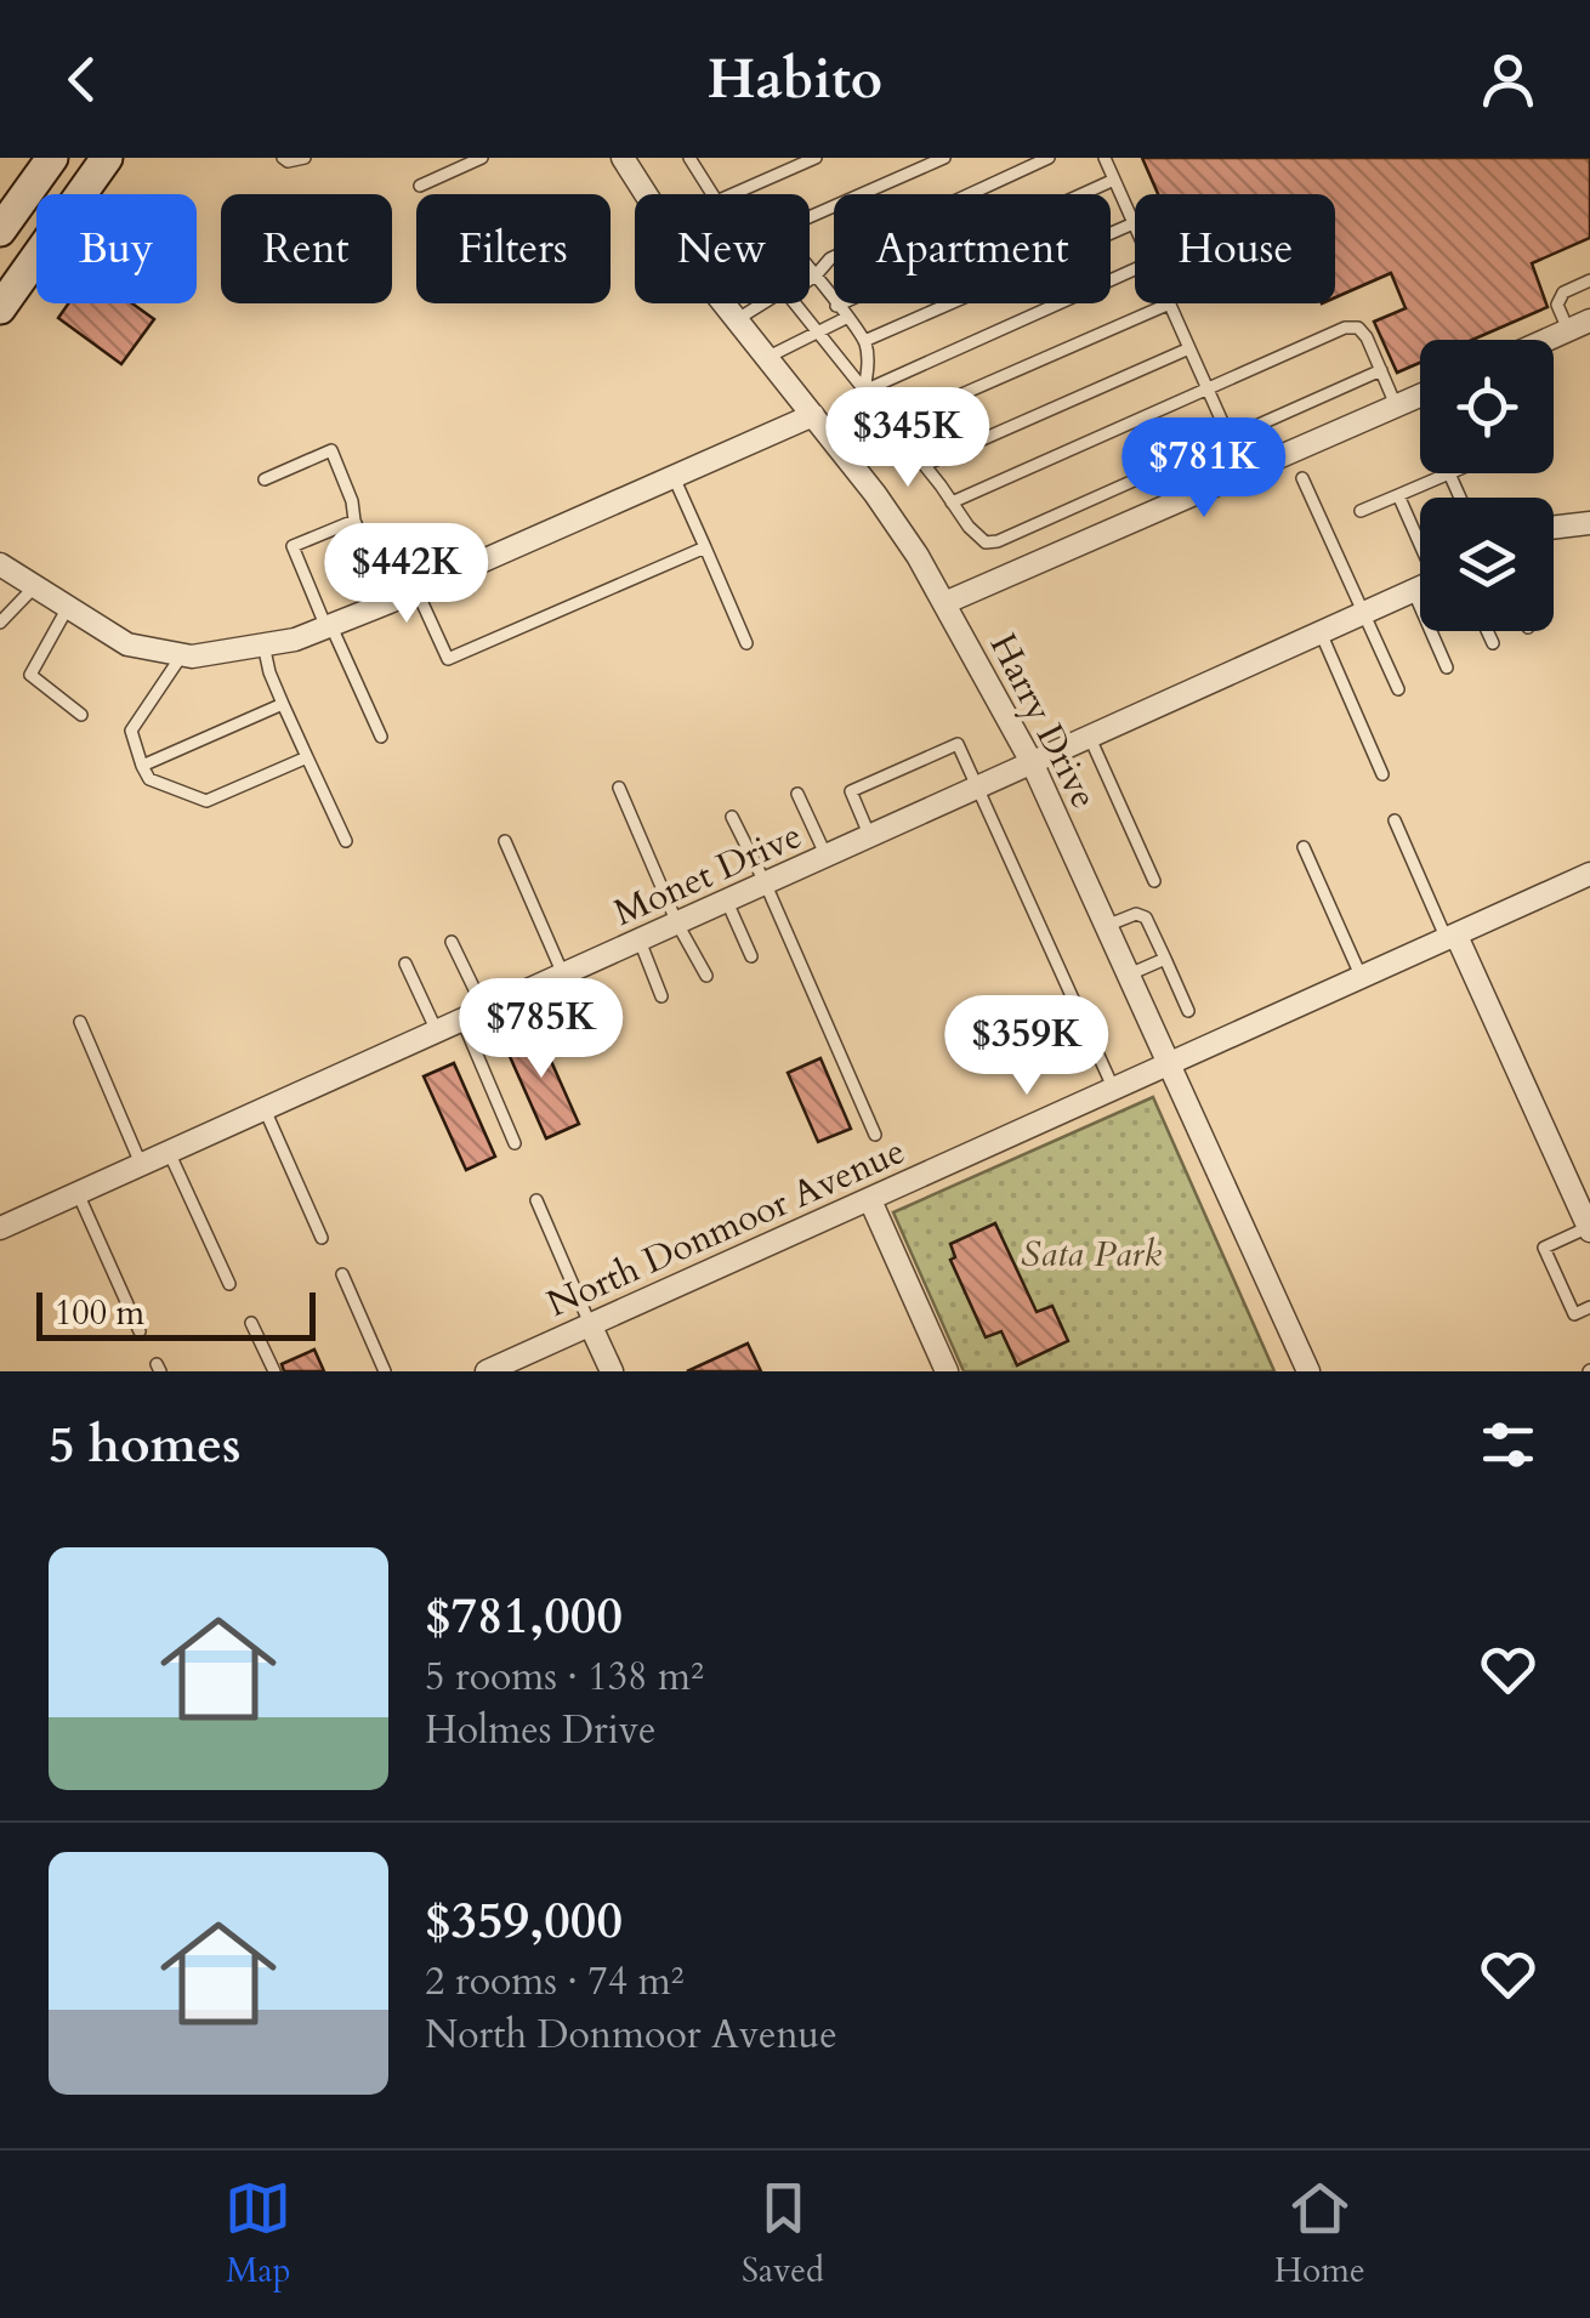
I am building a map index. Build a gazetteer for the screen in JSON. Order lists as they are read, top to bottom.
{
  "streets": {
    "street": ["Harry Drive", "Monet Drive", "North Donmoor Avenue"]
  },
  "crossings": [
    ["Harry Drive", "Monet Drive"],
    ["Harry Drive", "North Donmoor Avenue"]
  ],
  "parks": ["Sata Park"],
  "scale_bar": "100 m",
  "page": {
    "header": "Habito",
    "chip": [
      "Buy",
      "Rent",
      "Filters",
      "New",
      "Apartment",
      "House"
    ],
    "price": [
      "$345K",
      "$781K",
      "$442K",
      "$785K",
      "$359K"
    ],
    "scale": "100 m",
    "heading": "5 homes",
    "list": [
      {
        "name": "$781,000",
        "note": "5 rooms · 138 m² · Holmes Drive"
      },
      {
        "name": "$359,000",
        "note": "2 rooms · 74 m² · North Donmoor Avenue"
      }
    ],
    "tabs": ["Map", "Saved", "Home"]
  }
}
